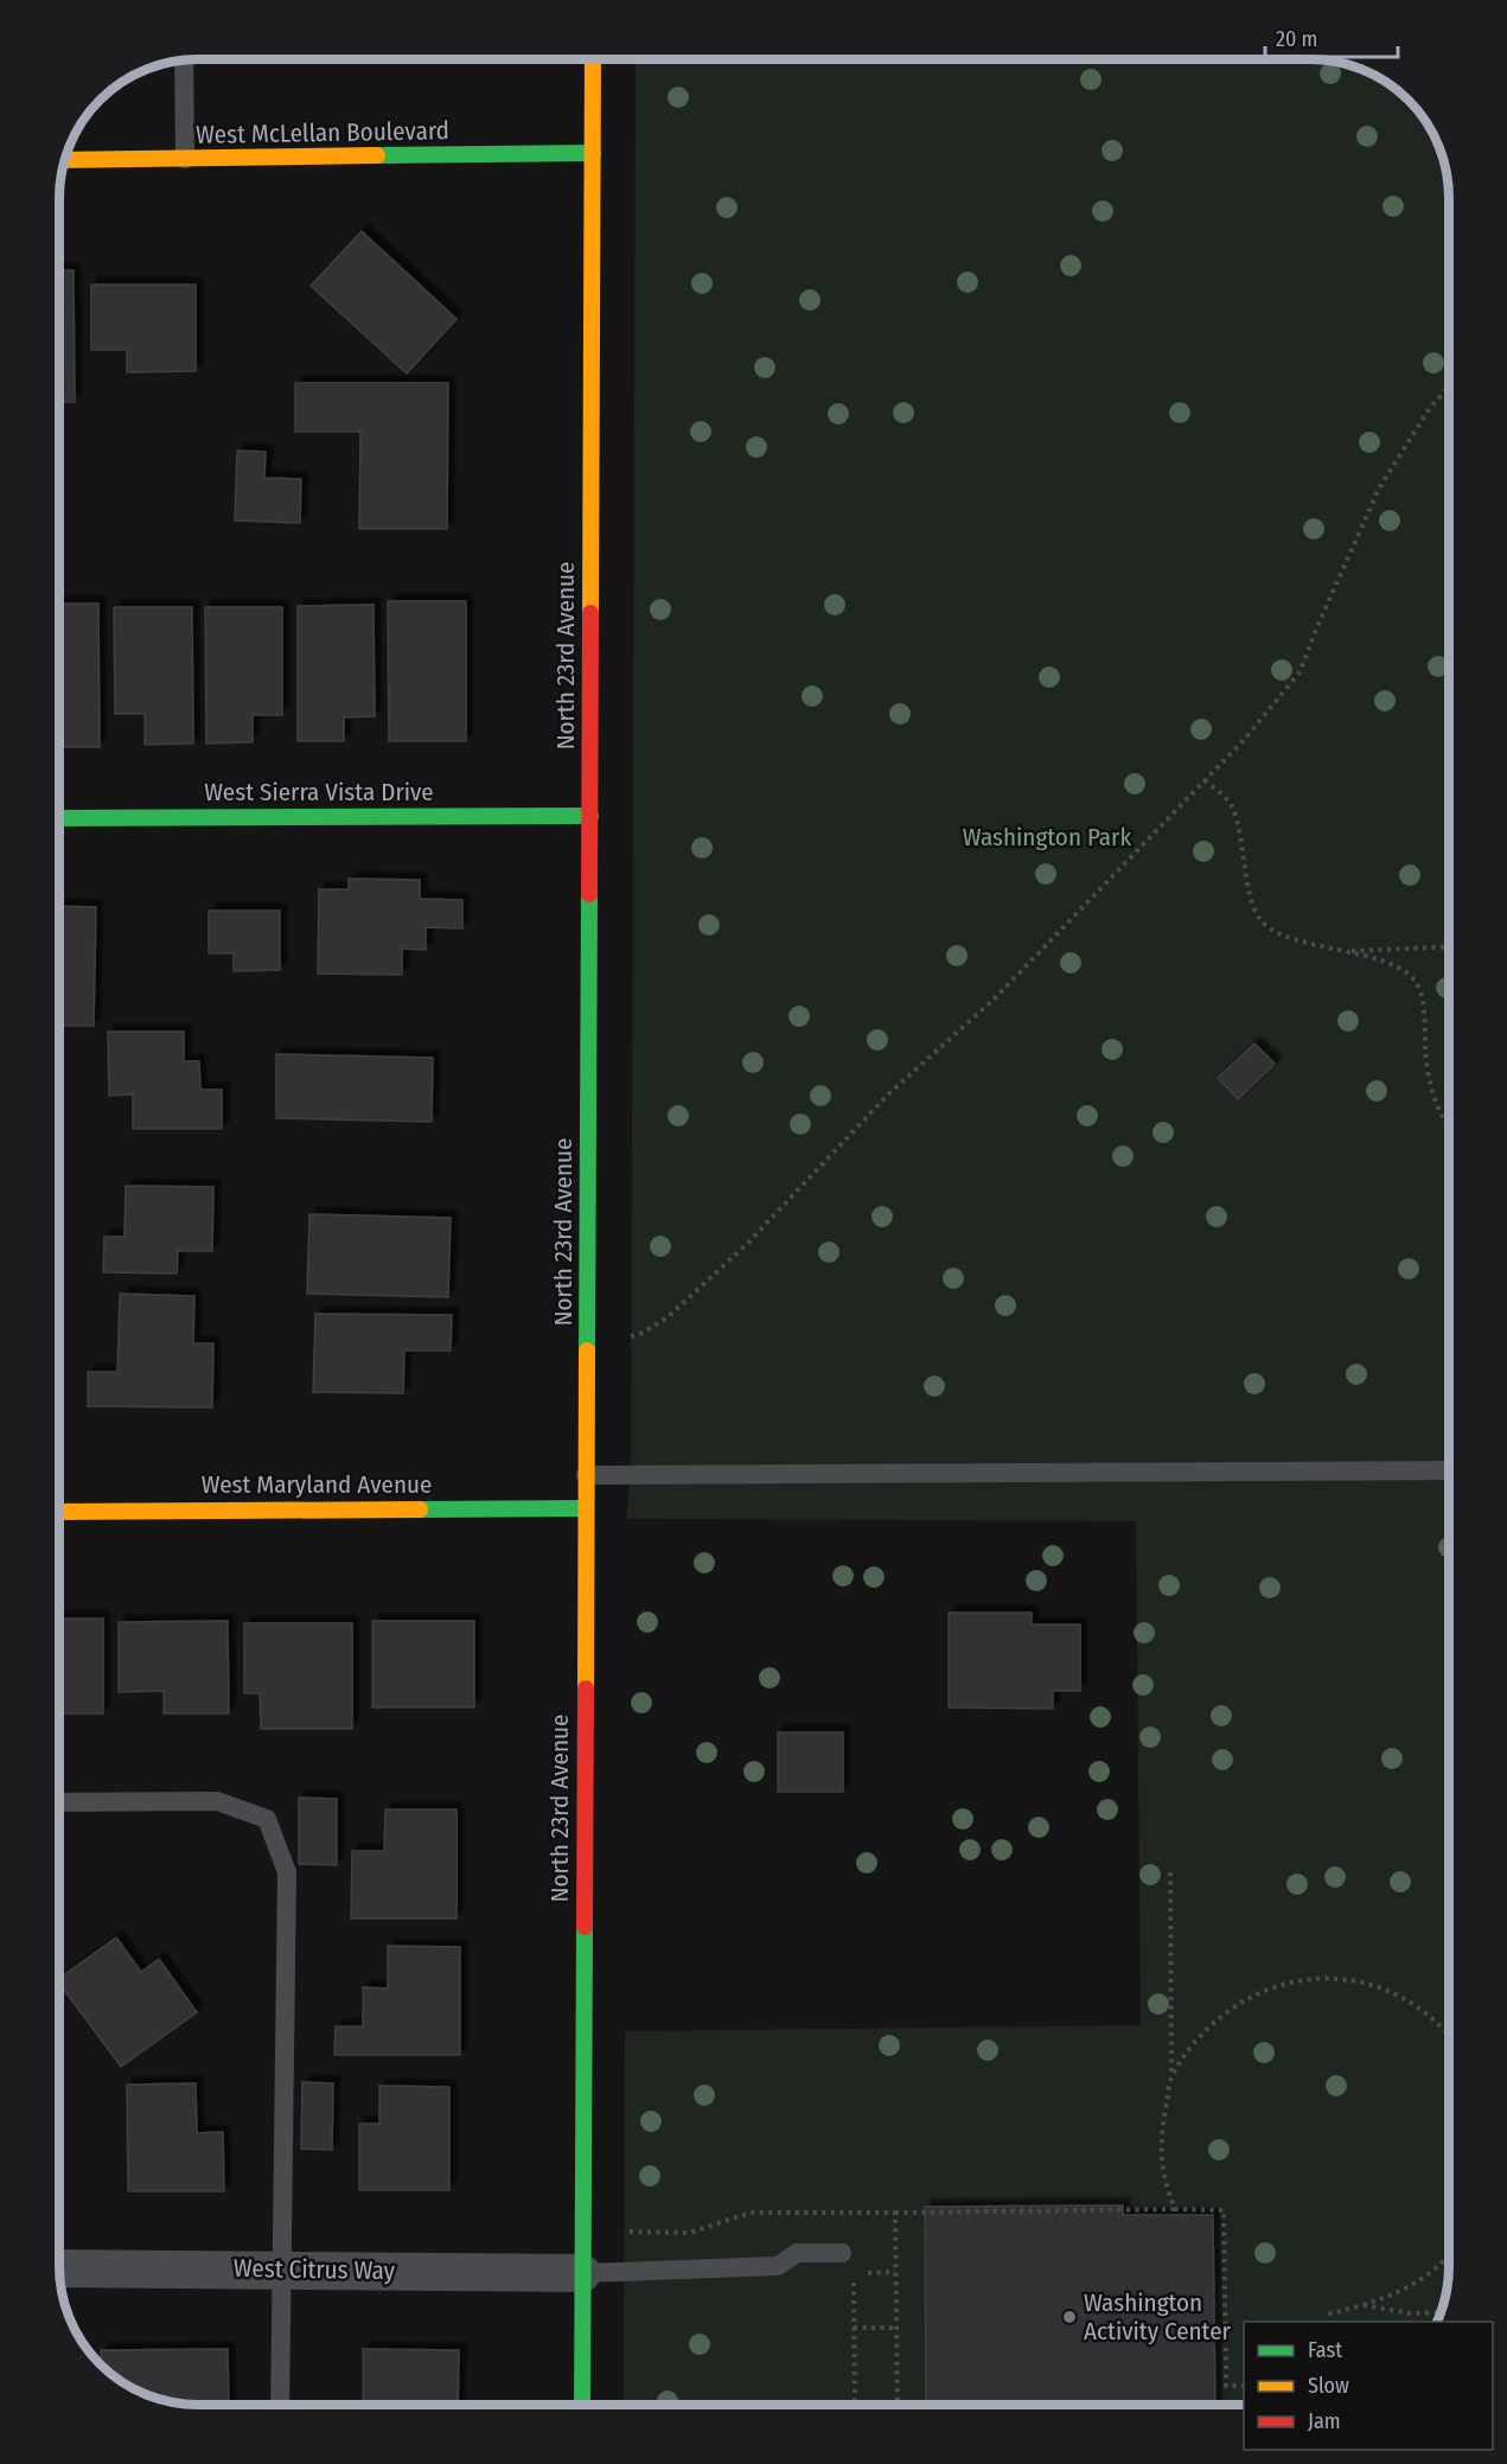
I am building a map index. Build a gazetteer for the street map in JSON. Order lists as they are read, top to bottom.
{
  "streets": {
    "street": [
      "West McLellan Boulevard",
      "North 23rd Avenue",
      "West Sierra Vista Drive",
      "West Maryland Avenue",
      "West Citrus Way"
    ]
  },
  "crossings": [
    ["West McLellan Boulevard", "North 23rd Avenue"],
    ["North 23rd Avenue", "West Sierra Vista Drive"],
    ["North 23rd Avenue", "West Maryland Avenue"],
    ["North 23rd Avenue", "West Citrus Way"]
  ],
  "parks": ["Washington Park"],
  "places": ["Washington Activity Center"],
  "legend": ["Fast", "Slow", "Jam"],
  "scale_bar": "20 m"
}
